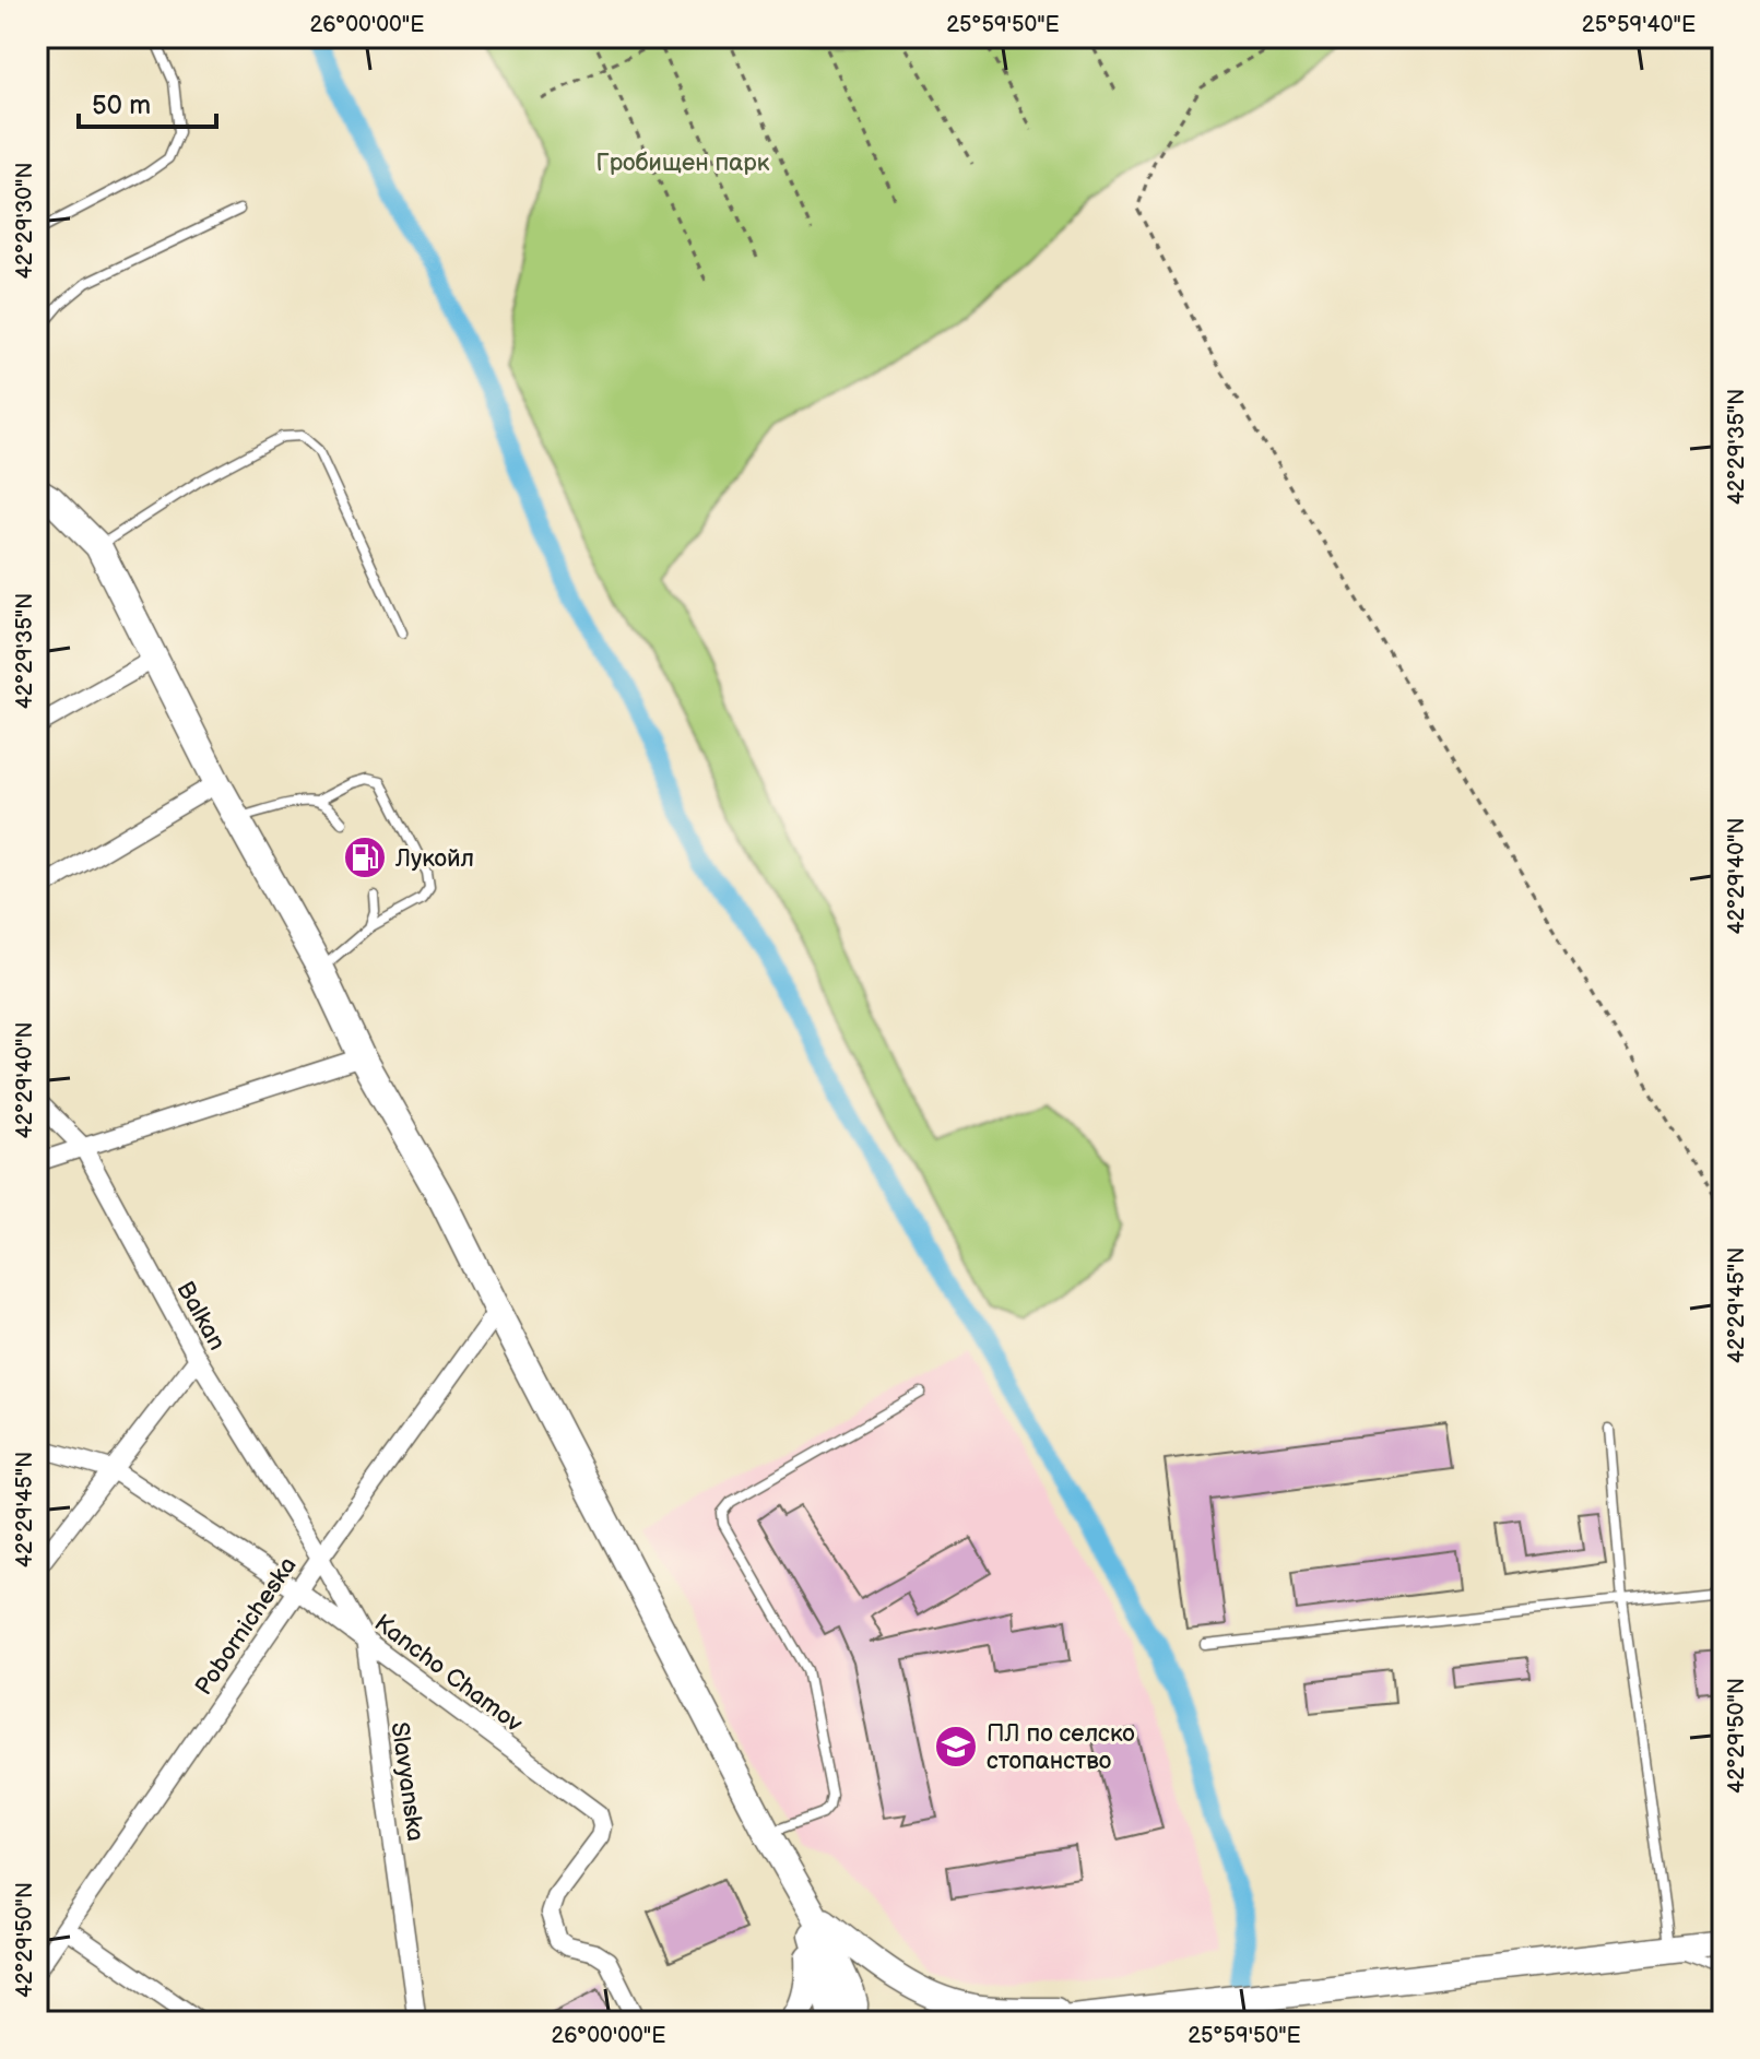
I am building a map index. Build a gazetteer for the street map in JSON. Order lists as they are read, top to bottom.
{
  "streets": {
    "street": [
      "Balkan",
      "Pobornicheska",
      "Kancho Chamov",
      "Slavyanska"
    ]
  },
  "crossings": [
    ["Balkan", "Pobornicheska"],
    ["Balkan", "Slavyanska"],
    ["Pobornicheska", "Kancho Chamov"],
    ["Pobornicheska", "Slavyanska"],
    ["Kancho Chamov", "Slavyanska"]
  ],
  "parks": ["Гробищен парк"],
  "places": {
    "fuel station": ["Лукойл"],
    "school or university": ["ПЛ по селско стопанство"]
  },
  "scale_bar": "50 m",
  "coordinates": [
    "26°00'00\"E",
    "25°59'50\"E",
    "25°59'40\"E",
    "42°29'30\"N",
    "42°29'35\"N",
    "42°29'40\"N",
    "42°29'45\"N",
    "42°29'50\"N"
  ]
}
